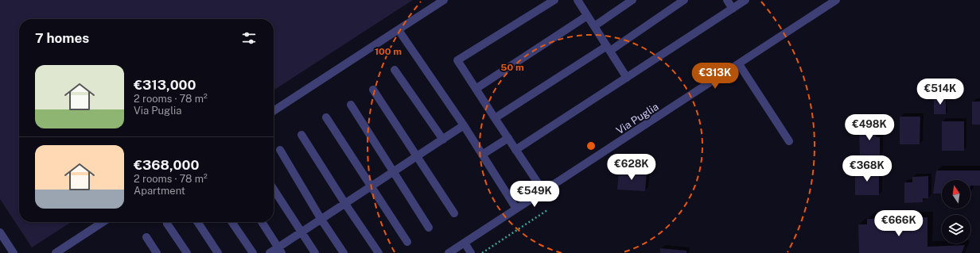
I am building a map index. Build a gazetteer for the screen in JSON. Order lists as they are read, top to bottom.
{
  "streets": {
    "street": ["Via Puglia"]
  },
  "north": "top",
  "page": {
    "heading": "7 homes",
    "list": [
      {
        "name": "€313,000",
        "note": "2 rooms · 78 m² · Via Puglia"
      },
      {
        "name": "€368,000",
        "note": "2 rooms · 78 m² · Apartment"
      }
    ],
    "price": [
      "€313K",
      "€514K",
      "€498K",
      "€628K",
      "€368K",
      "€549K",
      "€666K"
    ]
  },
  "rings": ["100 m", "50 m"]
}
